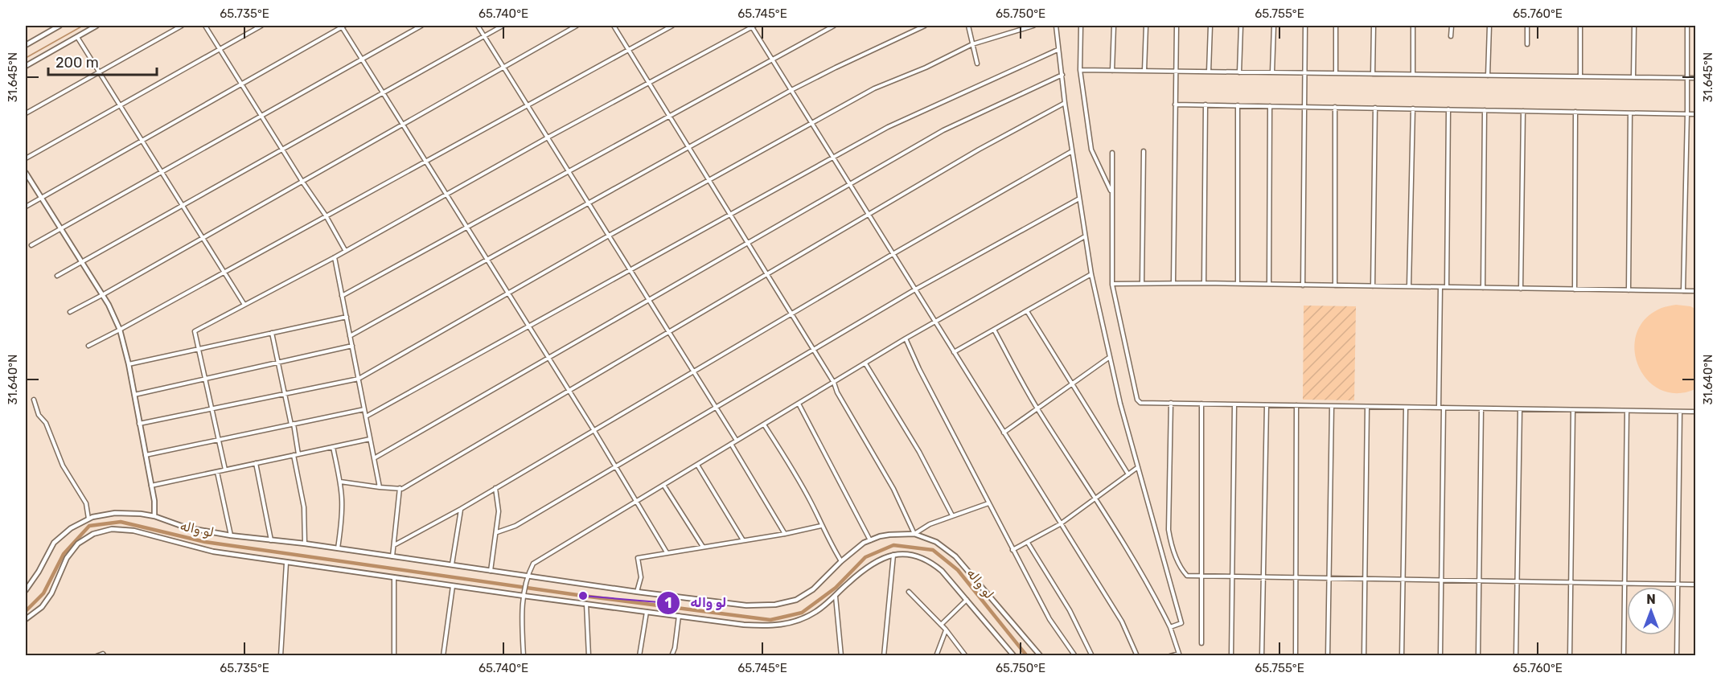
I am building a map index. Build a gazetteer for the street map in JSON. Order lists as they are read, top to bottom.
{
  "water": ["لو واله"],
  "places": ["لو واله"],
  "scale_bar": "200 m",
  "north": "top",
  "coordinates": [
    "65.735°E",
    "65.740°E",
    "65.745°E",
    "65.750°E",
    "65.755°E",
    "65.760°E",
    "31.645°N",
    "31.640°N"
  ]
}
